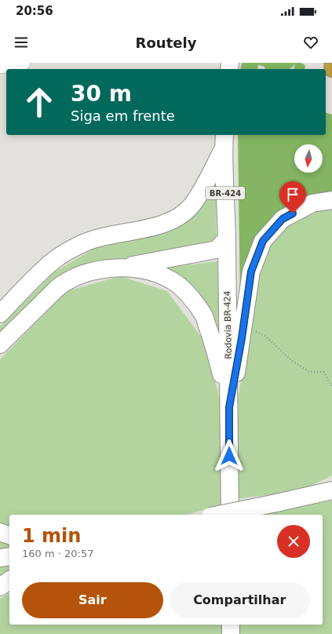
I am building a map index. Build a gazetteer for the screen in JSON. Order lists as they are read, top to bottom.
{
  "streets": {
    "main road": ["BR-424", "Rodovia BR-424"]
  },
  "north": "bottom",
  "page": {
    "status": "20:56",
    "header": "Routely",
    "turn": ["30 m", "Siga em frente"],
    "heading": ["1 min", "160 m · 20:57"],
    "buttons": ["Sair", "Compartilhar"]
  }
}
